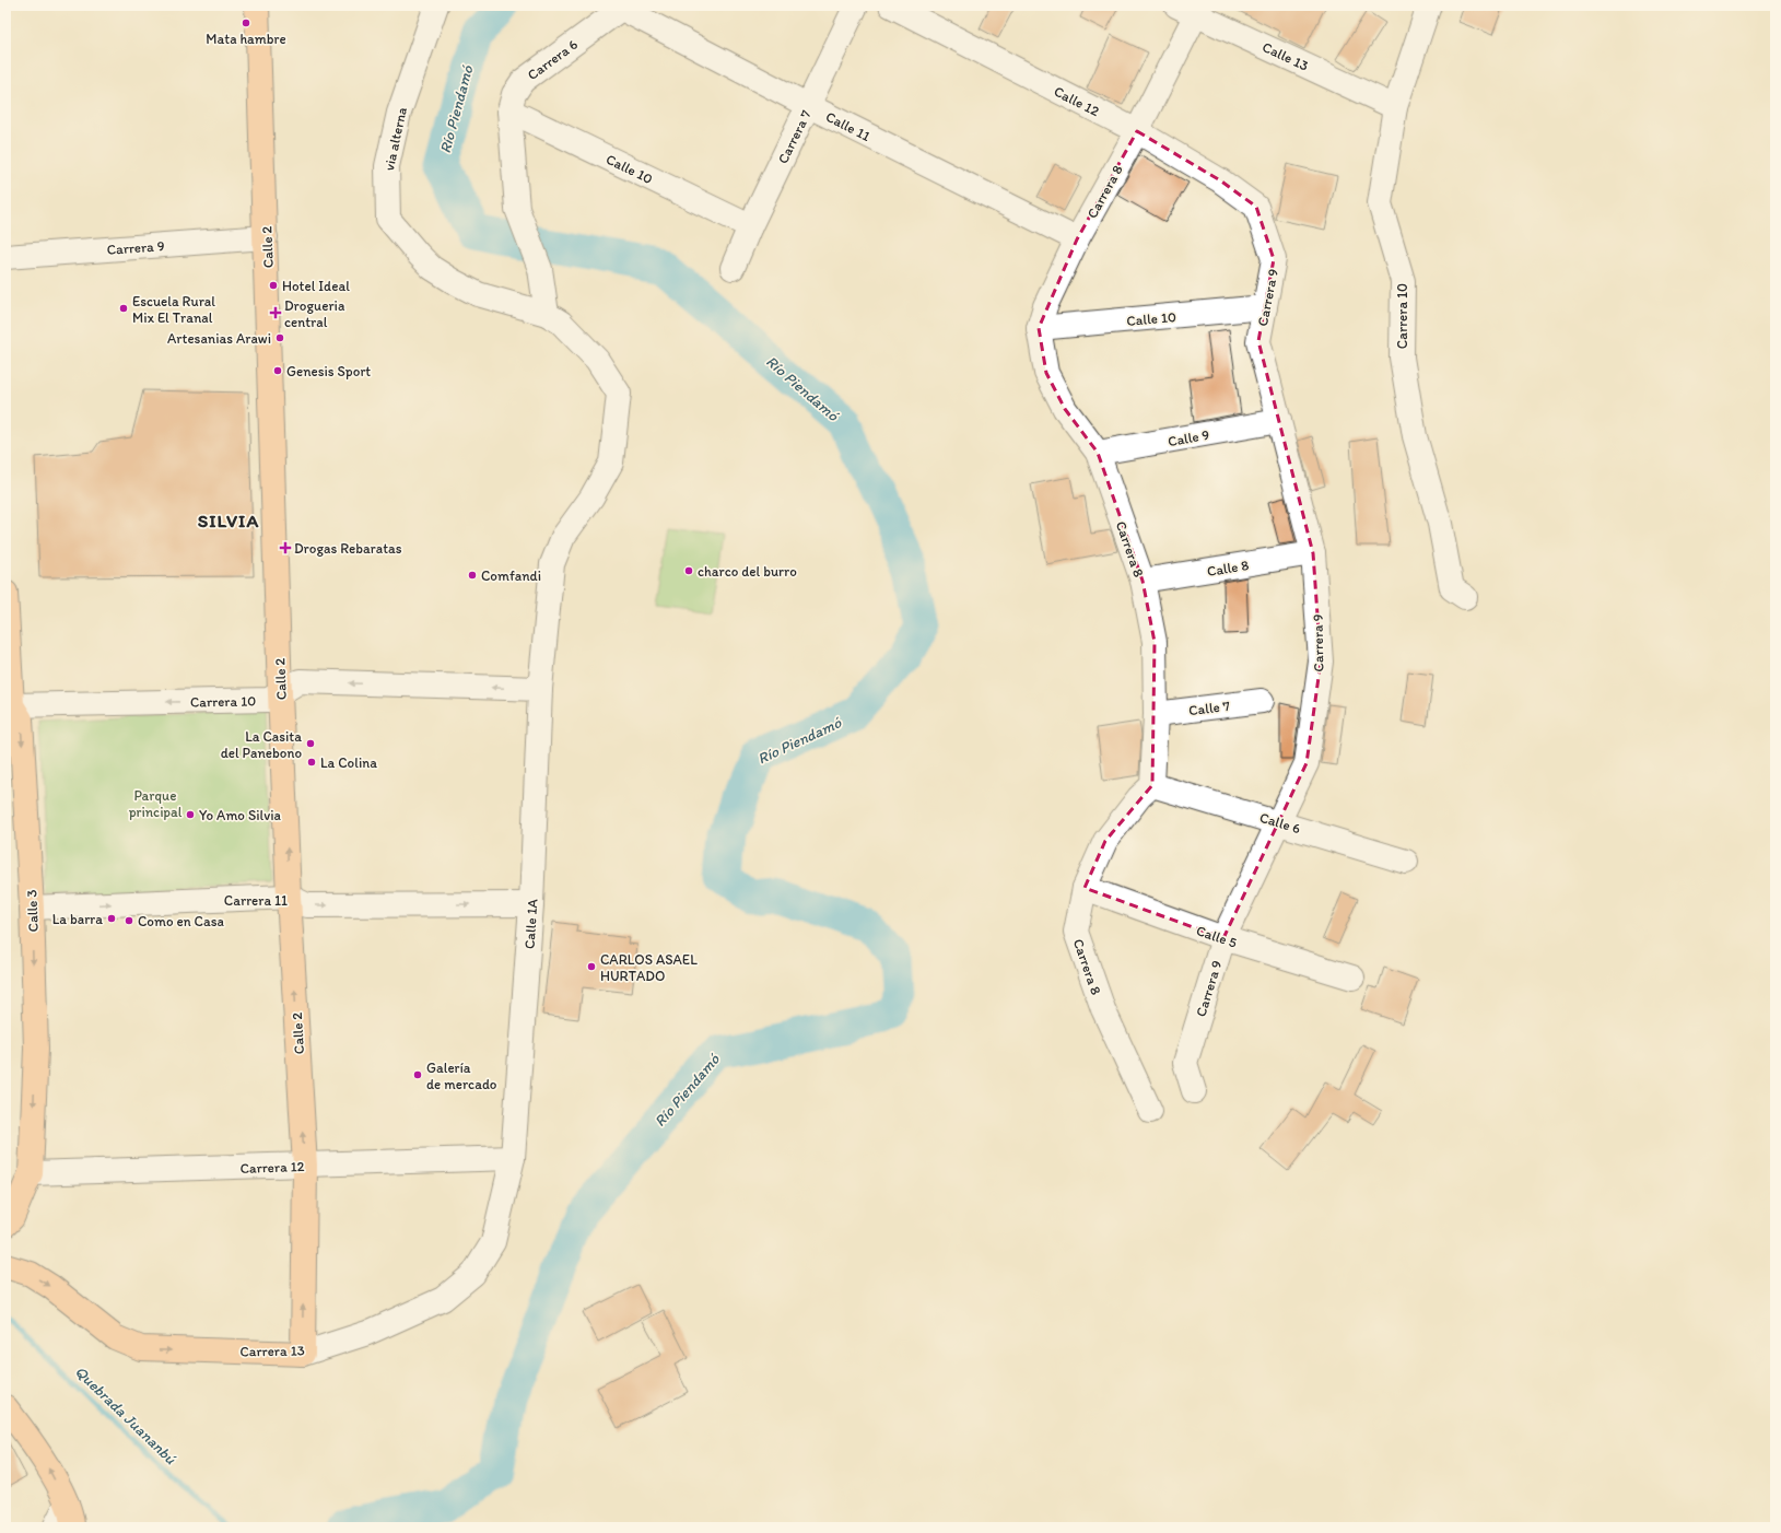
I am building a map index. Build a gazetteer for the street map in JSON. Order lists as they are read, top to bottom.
{
  "streets": {
    "main road": ["Calle 2", "Calle 3", "Carrera 13"],
    "street": [
      "Calle 13",
      "Carrera 6",
      "Calle 12",
      "Calle 11",
      "Carrera 7",
      "via alterna",
      "Calle 10",
      "Carrera 8",
      "Carrera 9",
      "Carrera 10",
      "Calle 9",
      "Calle 8",
      "Calle 7",
      "Calle 6",
      "Carrera 11",
      "Calle 1A",
      "Calle 5",
      "Carrera 12"
    ]
  },
  "crossings": [
    ["Calle 13", "Carrera 8"],
    ["Calle 13", "Carrera 10"],
    ["Carrera 6", "Calle 11"],
    ["Carrera 6", "via alterna"],
    ["Carrera 6", "Calle 10"],
    ["Carrera 6", "Calle 1A"],
    ["Calle 12", "Carrera 8"],
    ["Calle 12", "Carrera 9"],
    ["Calle 11", "Carrera 7"],
    ["Calle 11", "Carrera 8"],
    ["Carrera 7", "Calle 10"],
    ["via alterna", "Calle 1A"],
    ["Calle 10", "Carrera 8"],
    ["Calle 10", "Carrera 9"],
    ["Carrera 8", "Calle 9"],
    ["Carrera 8", "Calle 8"],
    ["Carrera 8", "Calle 7"],
    ["Carrera 8", "Calle 6"],
    ["Carrera 8", "Calle 5"],
    ["Carrera 9", "Calle 2"],
    ["Carrera 9", "Calle 9"],
    ["Carrera 9", "Calle 8"],
    ["Carrera 9", "Calle 6"],
    ["Carrera 9", "Calle 5"],
    ["Calle 2", "Carrera 10"],
    ["Calle 2", "Carrera 11"],
    ["Calle 2", "Carrera 12"],
    ["Calle 2", "Carrera 13"],
    ["Carrera 10", "Calle 3"],
    ["Carrera 10", "Calle 1A"],
    ["Carrera 11", "Calle 3"],
    ["Carrera 11", "Calle 1A"],
    ["Calle 3", "Carrera 12"],
    ["Calle 1A", "Carrera 12"],
    ["Calle 1A", "Carrera 13"],
    ["Carrera 12", "Carrera 13"]
  ],
  "one_way": [
    "Calle 2",
    "Carrera 10",
    "Carrera 11",
    "Calle 3",
    "Carrera 13"
  ],
  "districts": ["SILVIA"],
  "water": ["Río Piendamó", "Quebrada Juananbú"],
  "parks": ["Parque principal"],
  "places": {
    "other": [
      "Mata hambre",
      "Hotel Ideal",
      "Escuela Rural Mix El Tranal",
      "Artesanias Arawi",
      "Genesis Sport",
      "charco del burro",
      "Comfandi",
      "La Casita del Panebono",
      "La Colina",
      "Yo Amo Silvia",
      "La barra",
      "Como en Casa",
      "CARLOS ASAEL HURTADO",
      "Galería de mercado"
    ],
    "health": ["Drogueria central", "Drogas Rebaratas"]
  }
}
